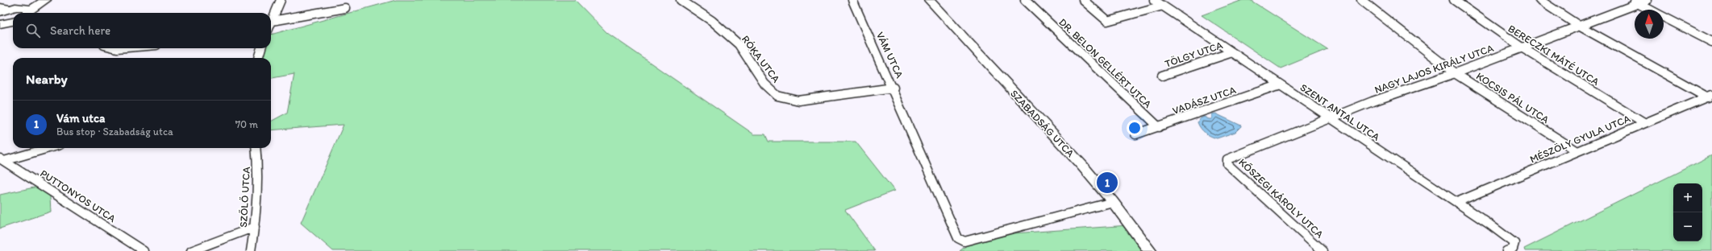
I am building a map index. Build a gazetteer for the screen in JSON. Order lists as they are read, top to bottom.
{
  "streets": {
    "main road": ["SZABADSÁG UTCA"],
    "street": [
      "TÖLGY UTCA",
      "VÁM UTCA",
      "BERECZKI MÁTÉ UTCA",
      "RÓKA UTCA",
      "DR. BELON GELLÉRT UTCA",
      "NAGY LAJOS KIRÁLY UTCA",
      "KOCSIS PÁL UTCA",
      "VADÁSZ UTCA",
      "SZENT ANTAL UTCA",
      "MÉSZÖLY GYULA UTCA",
      "PUTTONYOS UTCA",
      "SZŐLŐ UTCA",
      "KŐSZEGI KÁROLY UTCA"
    ]
  },
  "crossings": [
    ["TÖLGY UTCA", "SZENT ANTAL UTCA"],
    ["VÁM UTCA", "RÓKA UTCA"],
    ["VÁM UTCA", "SZABADSÁG UTCA"],
    ["BERECZKI MÁTÉ UTCA", "NAGY LAJOS KIRÁLY UTCA"],
    ["BERECZKI MÁTÉ UTCA", "MÉSZÖLY GYULA UTCA"],
    ["DR. BELON GELLÉRT UTCA", "VADÁSZ UTCA"],
    ["NAGY LAJOS KIRÁLY UTCA", "KOCSIS PÁL UTCA"],
    ["NAGY LAJOS KIRÁLY UTCA", "SZENT ANTAL UTCA"],
    ["NAGY LAJOS KIRÁLY UTCA", "KŐSZEGI KÁROLY UTCA"],
    ["KOCSIS PÁL UTCA", "MÉSZÖLY GYULA UTCA"],
    ["VADÁSZ UTCA", "SZENT ANTAL UTCA"],
    ["SZENT ANTAL UTCA", "MÉSZÖLY GYULA UTCA"]
  ],
  "north": "top",
  "page": {
    "search": "Search here",
    "heading": "Nearby",
    "list": [
      {
        "mark": "1",
        "name": "Vám utca",
        "note": "Bus stop · Szabadság utca",
        "value": "70 m"
      }
    ],
    "pins": "1",
    "map_buttons": ["+", "−"]
  }
}
